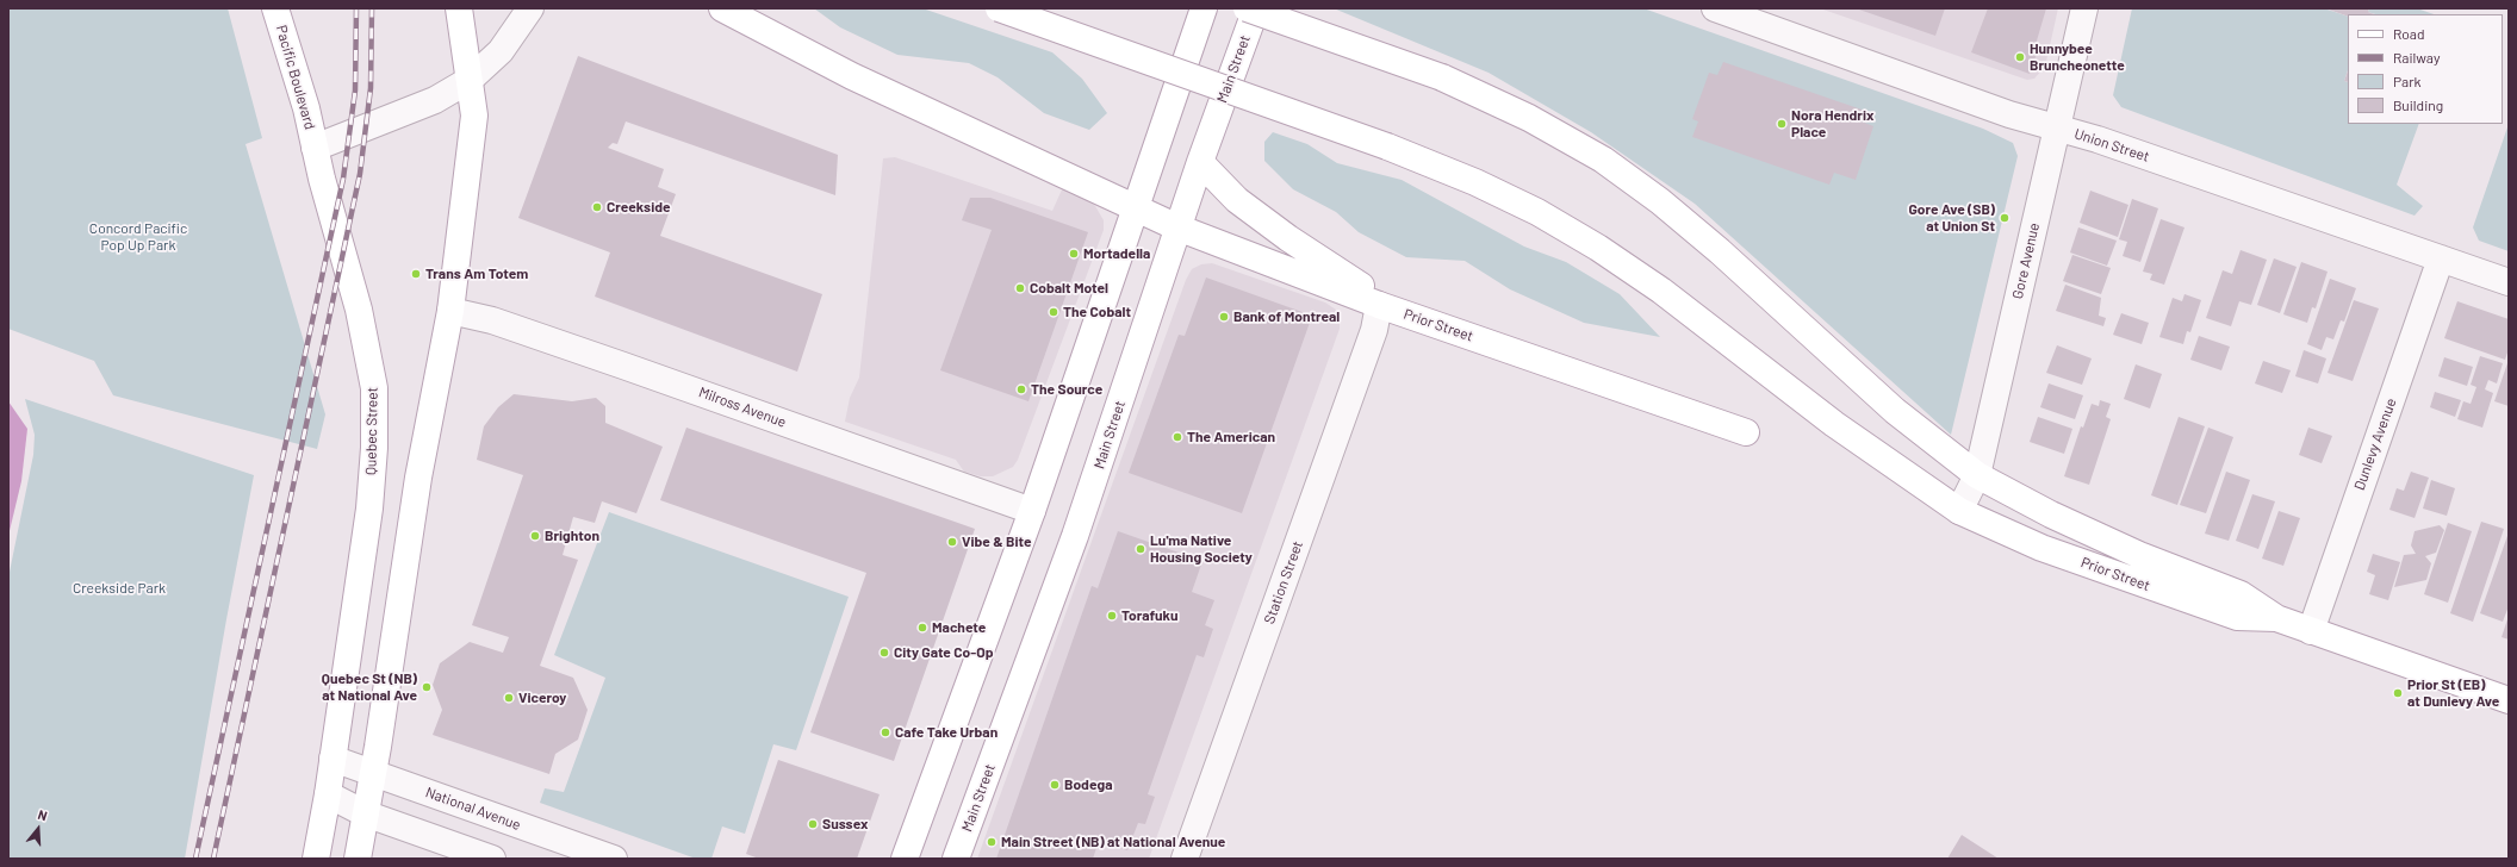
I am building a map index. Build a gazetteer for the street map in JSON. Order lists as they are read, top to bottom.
{
  "streets": {
    "main road": [
      "Main Street",
      "Pacific Boulevard",
      "Prior Street",
      "Quebec Street"
    ],
    "street": [
      "Union Street",
      "Gore Avenue",
      "Milross Avenue",
      "Dunlevy Avenue",
      "Station Street",
      "National Avenue"
    ]
  },
  "crossings": [
    ["Main Street", "Prior Street"],
    ["Pacific Boulevard", "Quebec Street"],
    ["Union Street", "Gore Avenue"],
    ["Union Street", "Dunlevy Avenue"],
    ["Gore Avenue", "Prior Street"],
    ["Prior Street", "Dunlevy Avenue"],
    ["Prior Street", "Station Street"],
    ["Quebec Street", "National Avenue"]
  ],
  "parks": ["Concord Pacific Pop Up Park", "Creekside Park"],
  "places": [
    "Hunnybee Bruncheonette",
    "Nora Hendrix Place",
    "Creekside",
    "Gore Ave (SB) at Union St",
    "Mortadella",
    "Trans Am Totem",
    "Cobalt Motel",
    "The Cobalt",
    "Bank of Montreal",
    "The Source",
    "The American",
    "Brighton",
    "Vibe & Bite",
    "Lu'ma Native Housing Society",
    "Torafuku",
    "Machete",
    "City Gate Co-Op",
    "Quebec St (NB) at National Ave",
    "Prior St (EB) at Dunlevy Ave",
    "Viceroy",
    "Cafe Take Urban",
    "Bodega",
    "Sussex",
    "Main Street (NB) at National Avenue"
  ],
  "legend": [
    "Road",
    "Railway",
    "Park",
    "Building"
  ],
  "north": "top"
}
